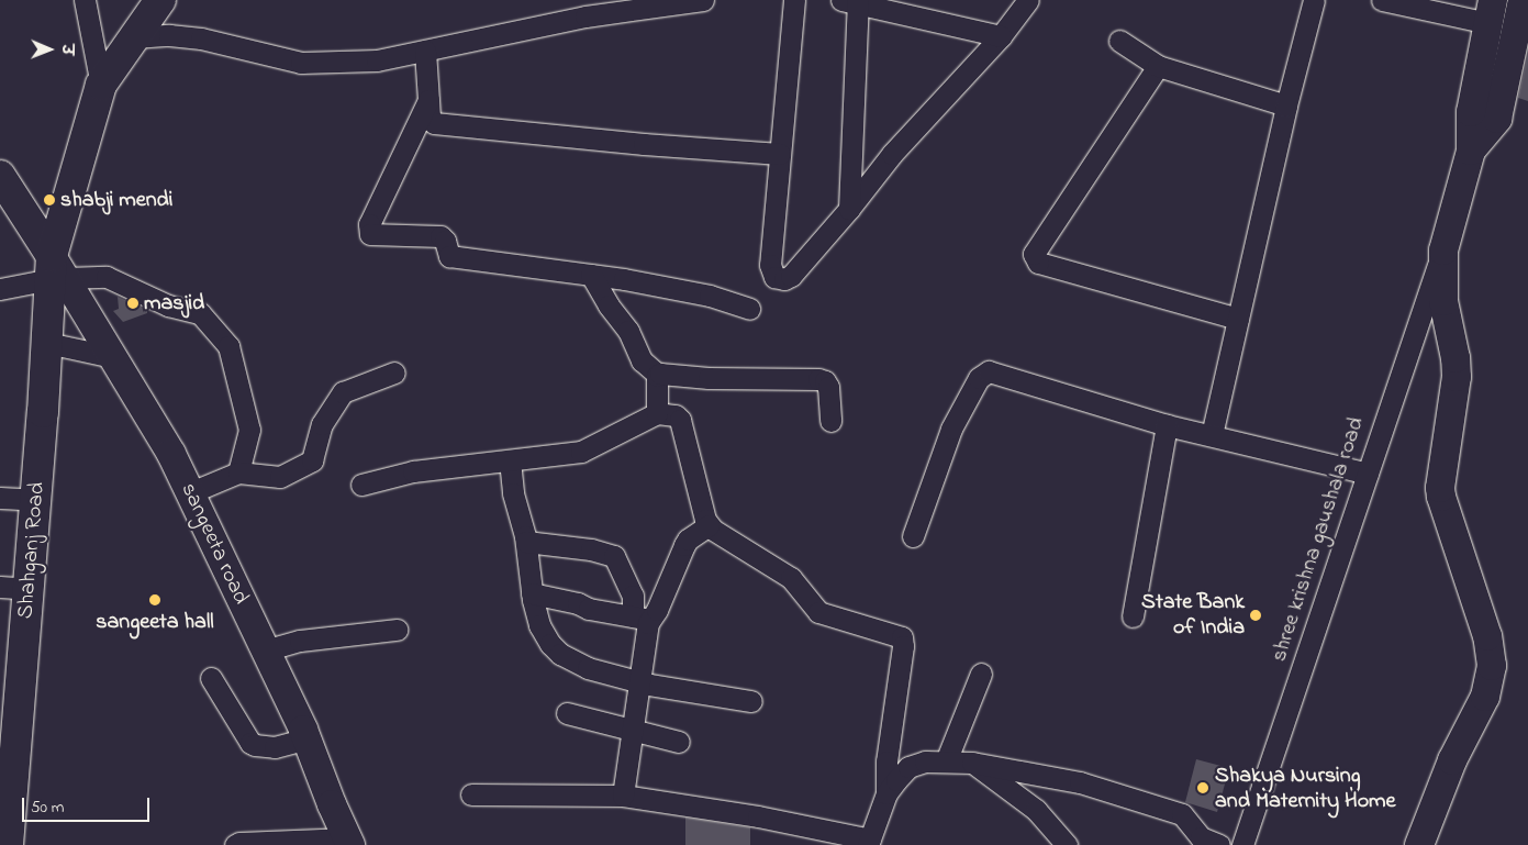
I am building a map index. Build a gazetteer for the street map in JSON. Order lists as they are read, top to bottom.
{
  "streets": {
    "main road": ["sangeeta road", "Shahganj Road"],
    "street": ["shree krishna gaushala road"]
  },
  "crossings": [
    ["sangeeta road", "Shahganj Road"]
  ],
  "places": [
    "shabji mendi",
    "masjid",
    "sangeeta hall",
    "State Bank of India",
    "Shakya Nursing and Maternity Home"
  ],
  "scale_bar": "50 m",
  "north": "right"
}
